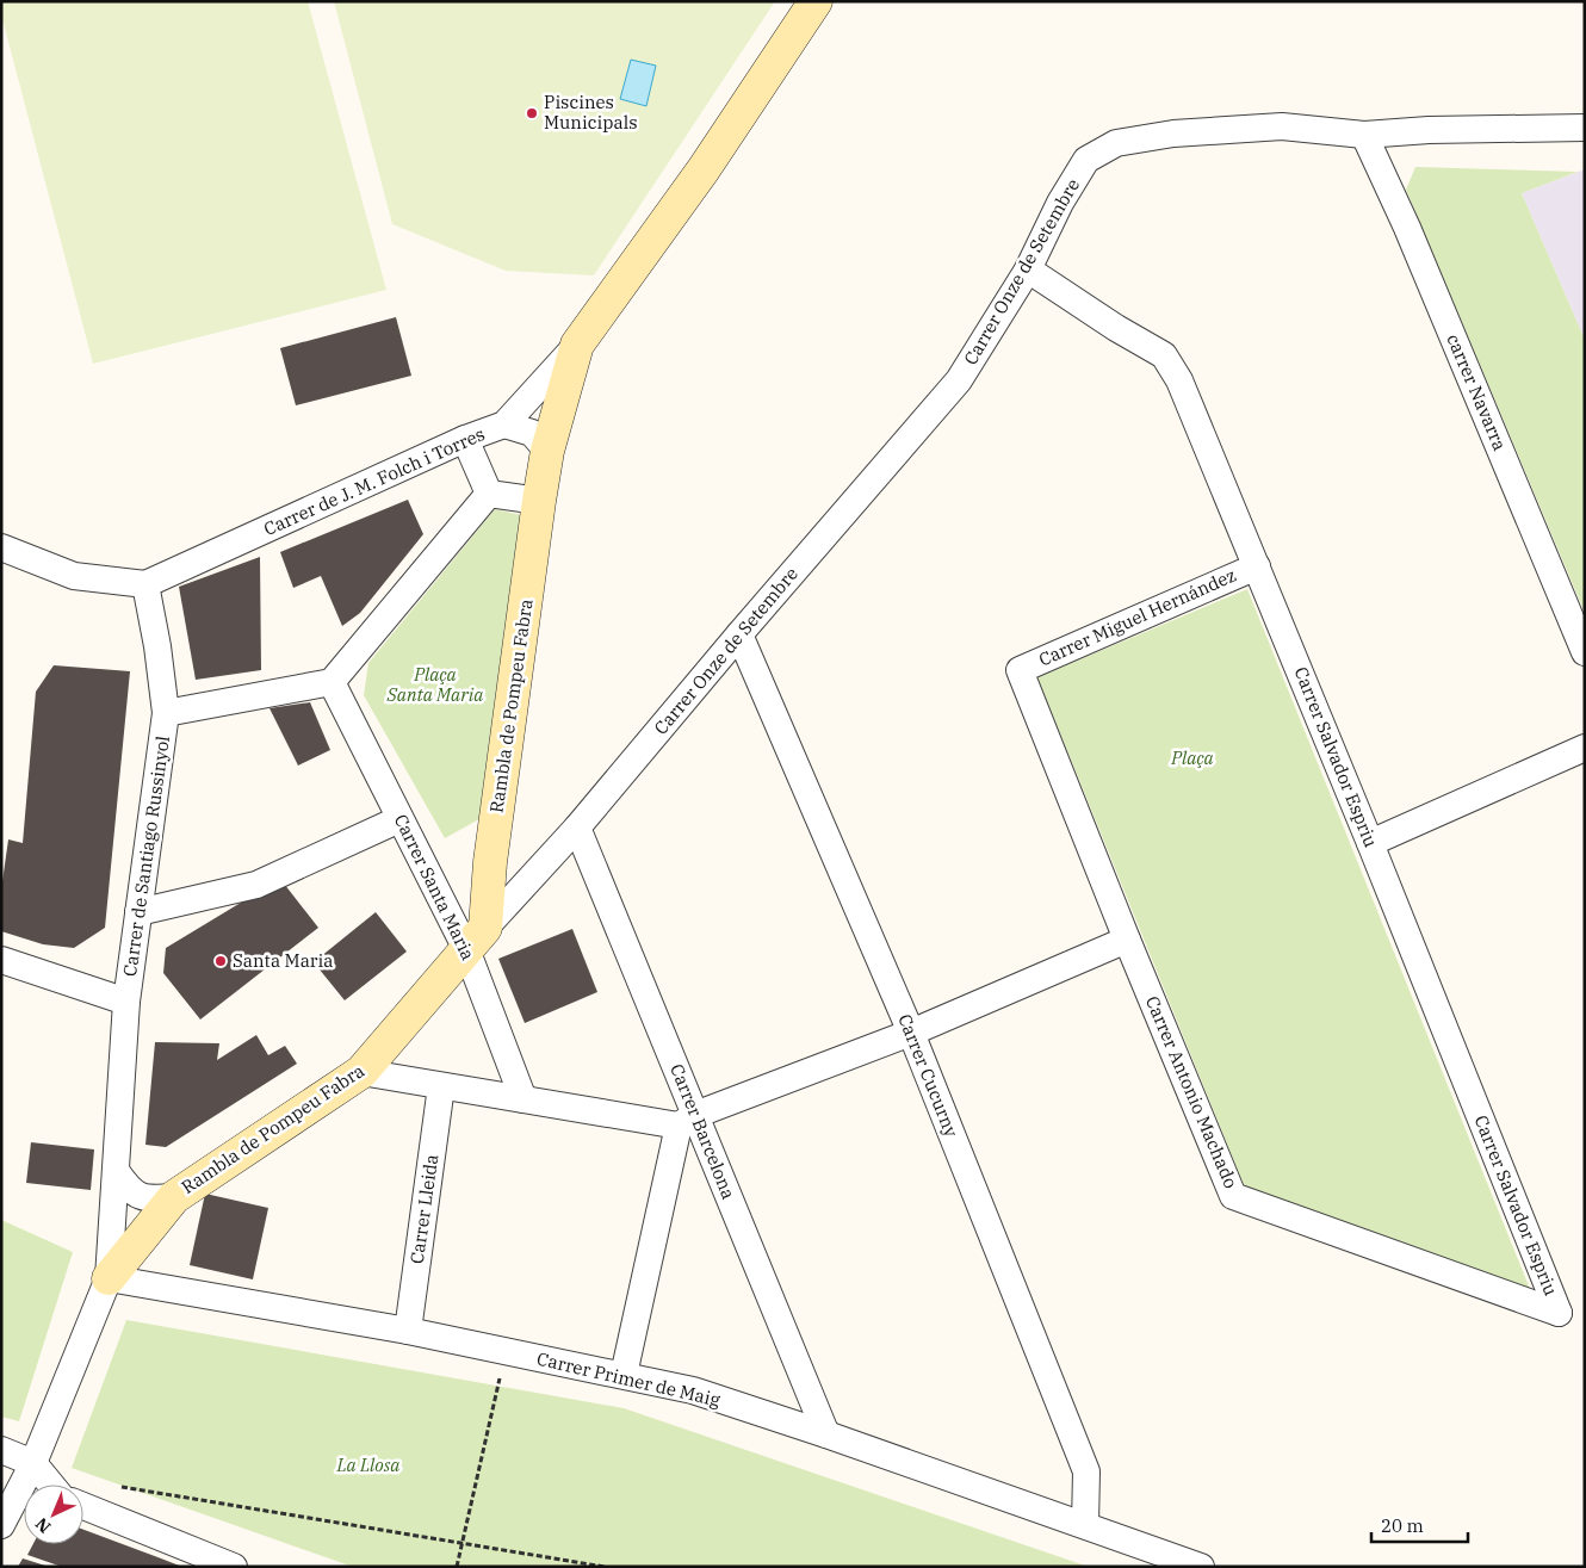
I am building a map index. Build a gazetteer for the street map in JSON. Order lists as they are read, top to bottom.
{
  "streets": {
    "street": [
      "Carrer Onze de Setembre",
      "carrer Navarra",
      "Carrer de J. M. Folch i Torres",
      "Carrer Miguel Hernández",
      "Rambla de Pompeu Fabra",
      "Carrer Salvador Espriu",
      "Carrer de Santiago Russinyol",
      "Carrer Santa Maria",
      "Carrer Cucurny",
      "Carrer Antonio Machado",
      "Carrer Barcelona",
      "Carrer Lleida",
      "Carrer Primer de Maig"
    ]
  },
  "crossings": [
    ["Carrer Onze de Setembre", "carrer Navarra"],
    ["Carrer Onze de Setembre", "Rambla de Pompeu Fabra"],
    ["Carrer Onze de Setembre", "Carrer Salvador Espriu"],
    ["Carrer Onze de Setembre", "Carrer Santa Maria"],
    ["Carrer Onze de Setembre", "Carrer Cucurny"],
    ["Carrer Onze de Setembre", "Carrer Barcelona"],
    ["Carrer de J. M. Folch i Torres", "Rambla de Pompeu Fabra"],
    ["Carrer de J. M. Folch i Torres", "Carrer de Santiago Russinyol"],
    ["Carrer Miguel Hernández", "Carrer Salvador Espriu"],
    ["Carrer Miguel Hernández", "Carrer Antonio Machado"],
    ["Rambla de Pompeu Fabra", "Carrer de Santiago Russinyol"],
    ["Rambla de Pompeu Fabra", "Carrer Santa Maria"],
    ["Rambla de Pompeu Fabra", "Carrer Primer de Maig"],
    ["Carrer Salvador Espriu", "Carrer Antonio Machado"],
    ["Carrer de Santiago Russinyol", "Carrer Primer de Maig"],
    ["Carrer Cucurny", "Carrer Primer de Maig"],
    ["Carrer Barcelona", "Carrer Primer de Maig"],
    ["Carrer Lleida", "Carrer Primer de Maig"]
  ],
  "parks": ["Plaça Santa Maria", "Plaça", "La Llosa"],
  "places": ["Piscines Municipals", "Santa Maria"],
  "scale_bar": "20 m",
  "north": "bottom left"
}
